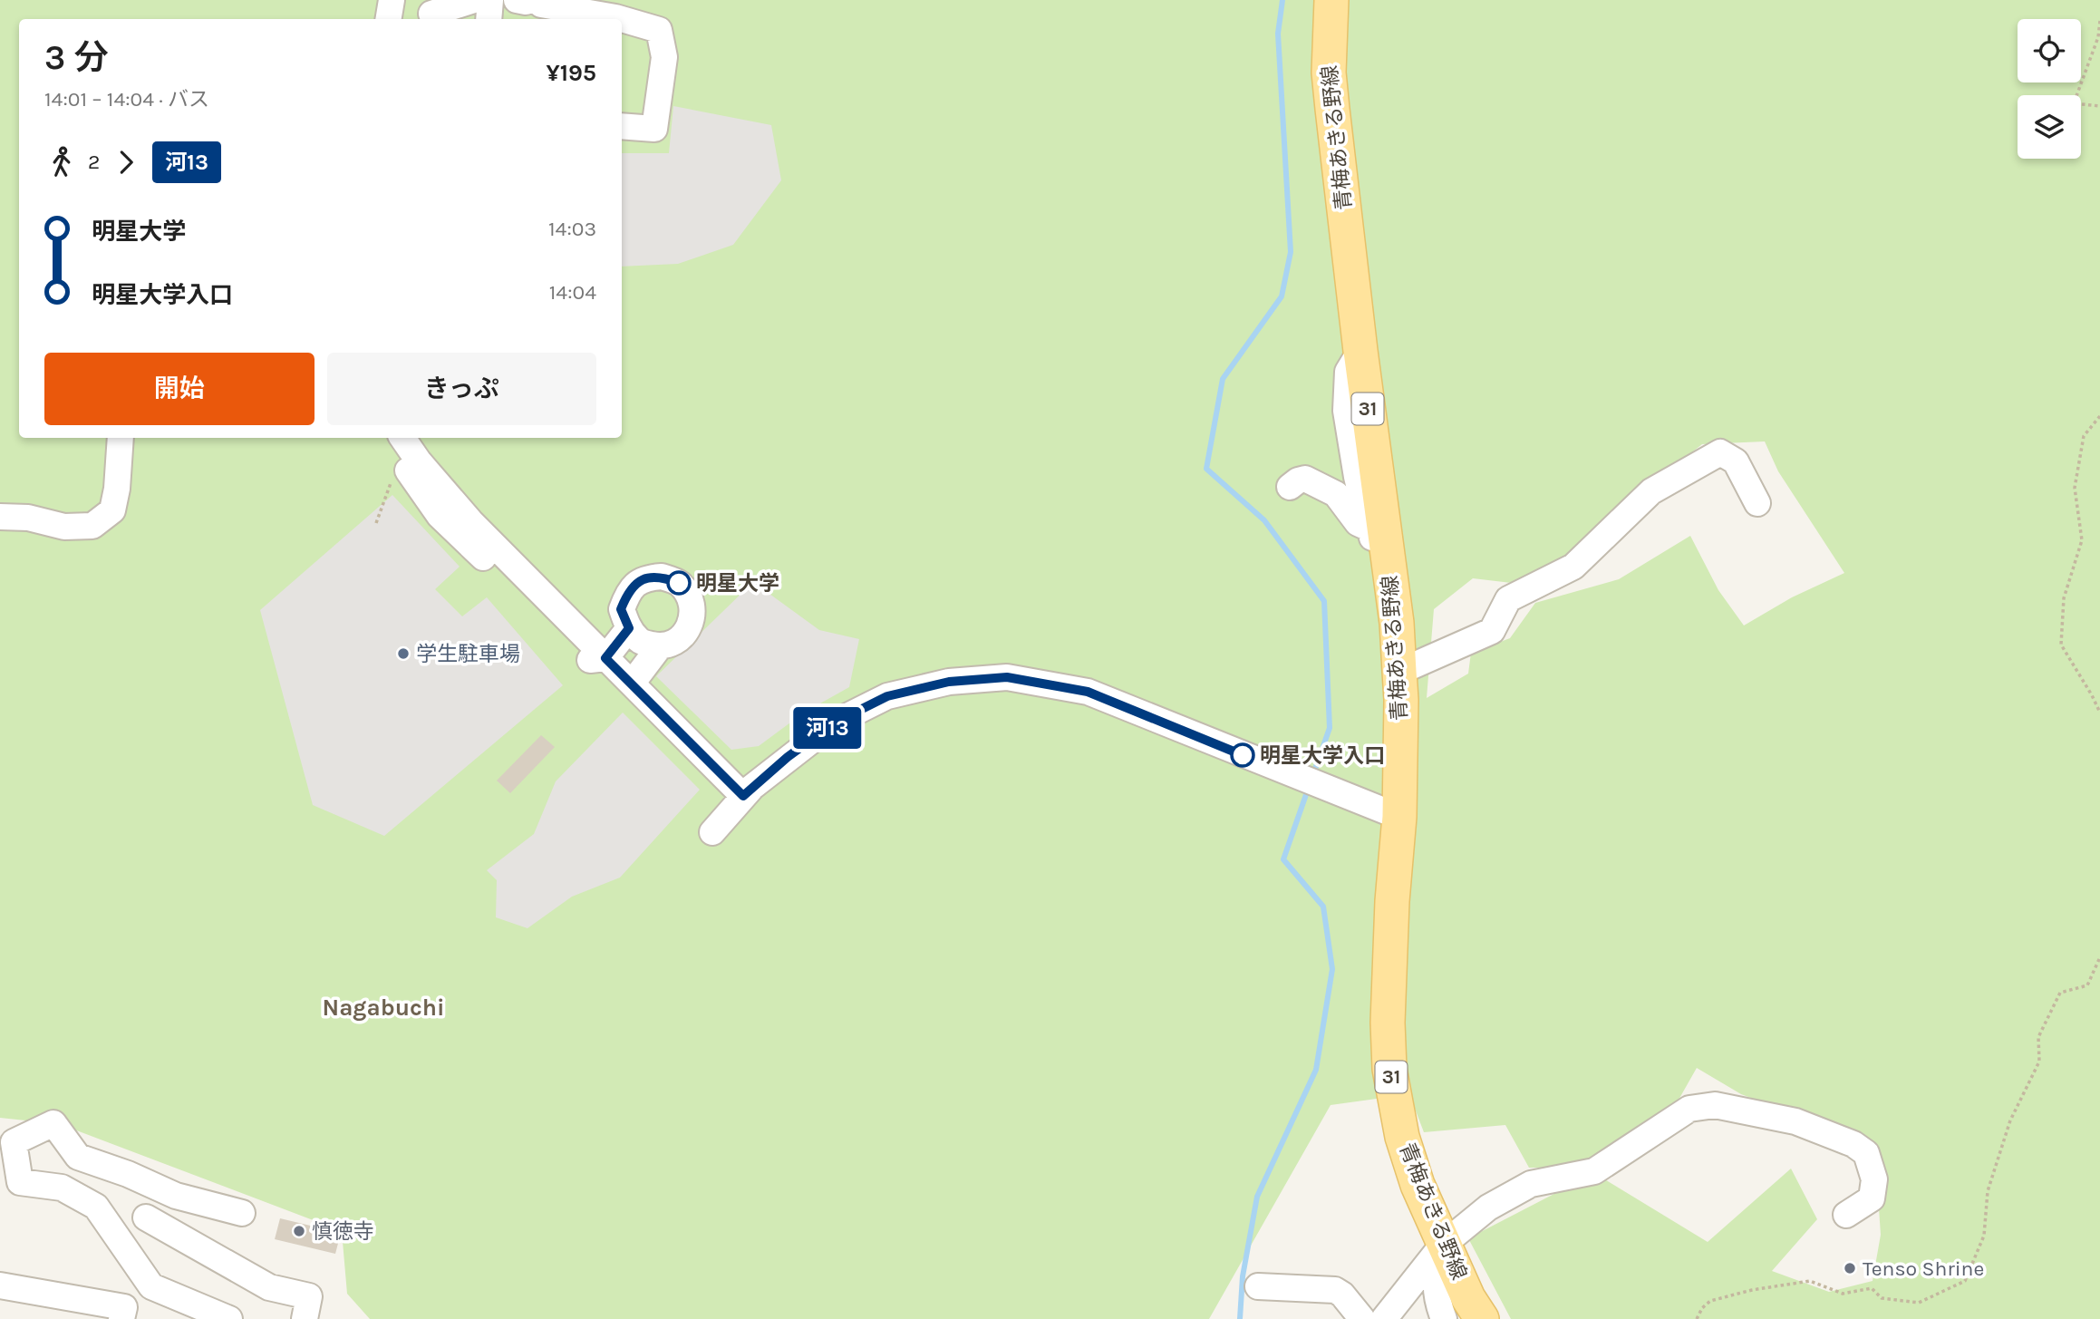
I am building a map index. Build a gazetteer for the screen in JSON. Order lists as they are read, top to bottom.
{
  "streets": {
    "main road": ["青梅あきる野線", "31"]
  },
  "districts": ["Nagabuchi"],
  "places": [
    "明星大学",
    "学生駐車場",
    "明星大学入口",
    "慎徳寺",
    "Tenso Shrine"
  ],
  "lines": ["bus line 河13"],
  "page": {
    "on_map": "河13",
    "heading": ["3 分", "14:01 – 14:04 · バス", "¥195"],
    "legs": ["2", "河13"],
    "list": [
      {
        "name": "明星大学",
        "value": "14:03"
      },
      {
        "name": "明星大学入口",
        "value": "14:04"
      }
    ],
    "buttons": ["開始", "きっぷ"]
  }
}
